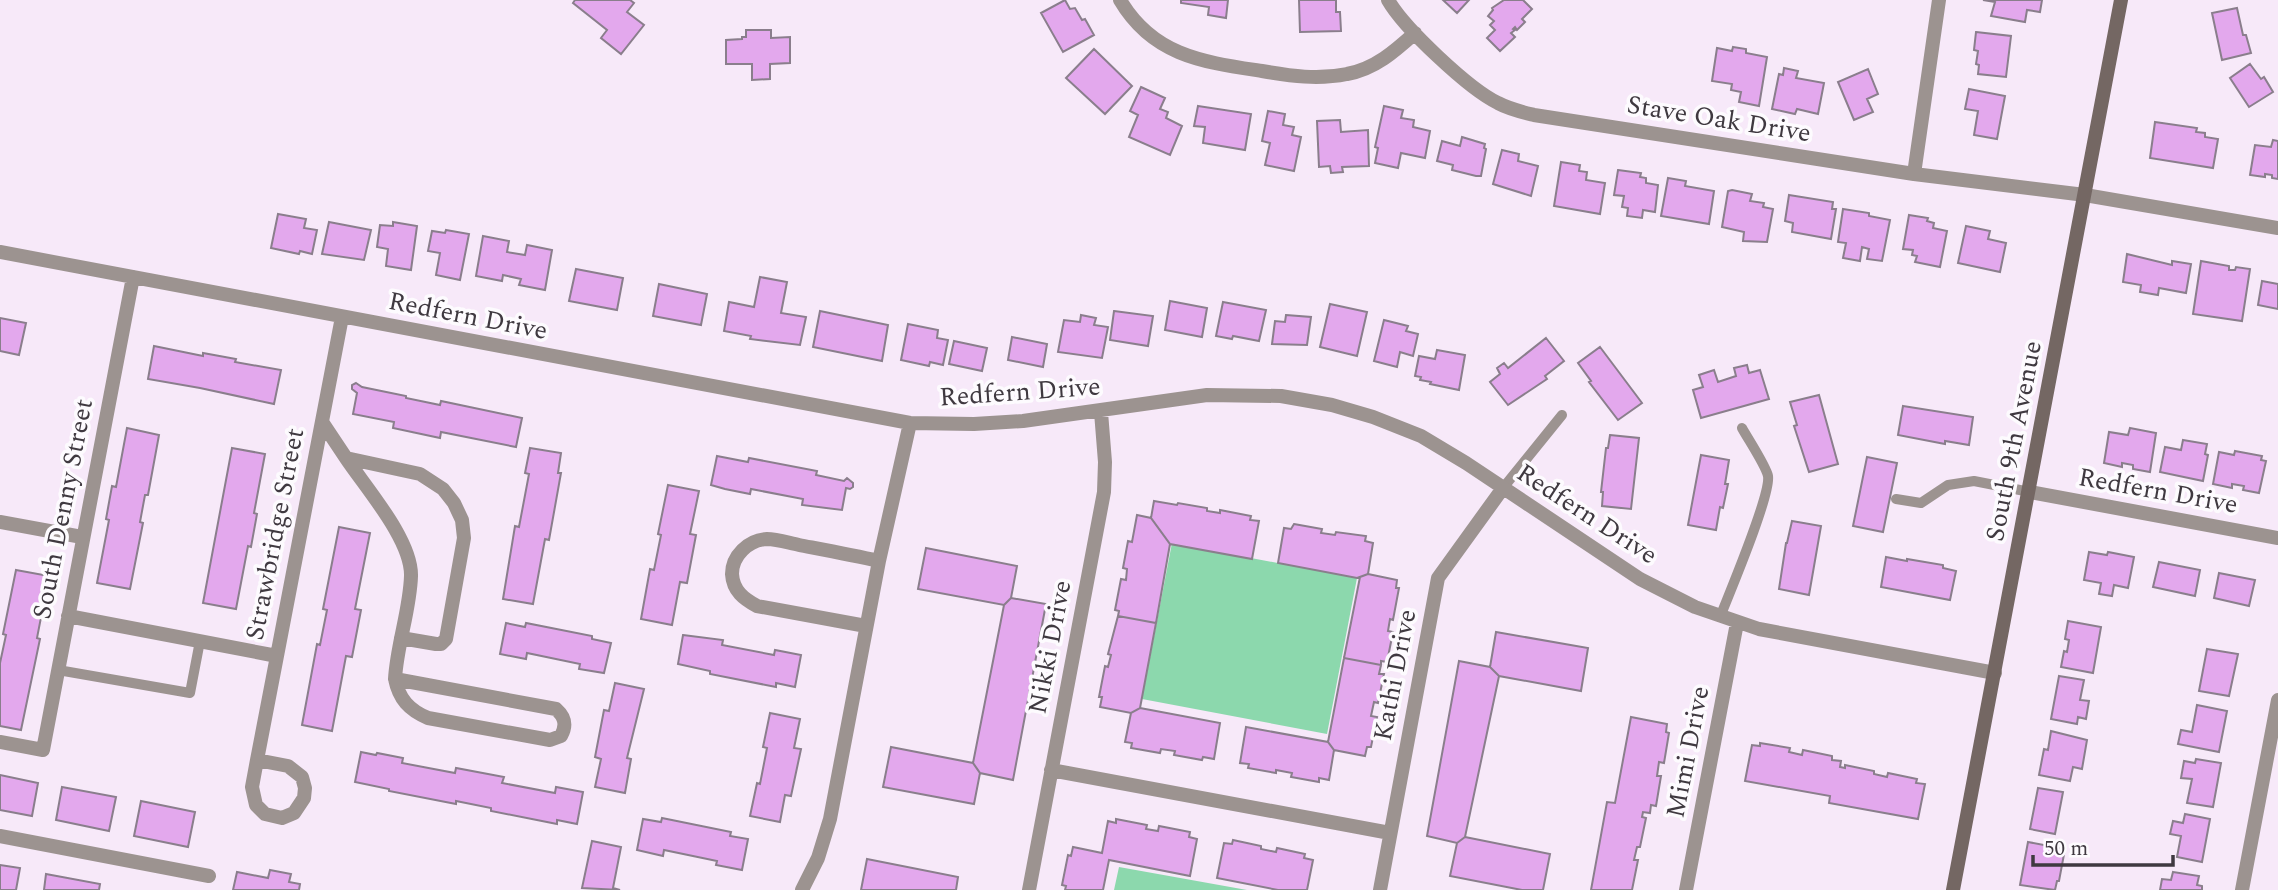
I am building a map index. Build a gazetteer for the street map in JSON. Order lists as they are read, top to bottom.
{
  "streets": {
    "street": [
      "Stave Oak Drive",
      "Redfern Drive",
      "South 9th Avenue",
      "South Denny Street",
      "Strawbridge Street",
      "Nikki Drive",
      "Kathi Drive",
      "Mimi Drive"
    ]
  },
  "crossings": [
    ["Stave Oak Drive", "South 9th Avenue"],
    ["Redfern Drive", "South 9th Avenue"],
    ["Redfern Drive", "South Denny Street"],
    ["Redfern Drive", "Strawbridge Street"],
    ["Redfern Drive", "Nikki Drive"],
    ["Redfern Drive", "Kathi Drive"],
    ["Redfern Drive", "Mimi Drive"]
  ],
  "scale_bar": "50 m"
}
